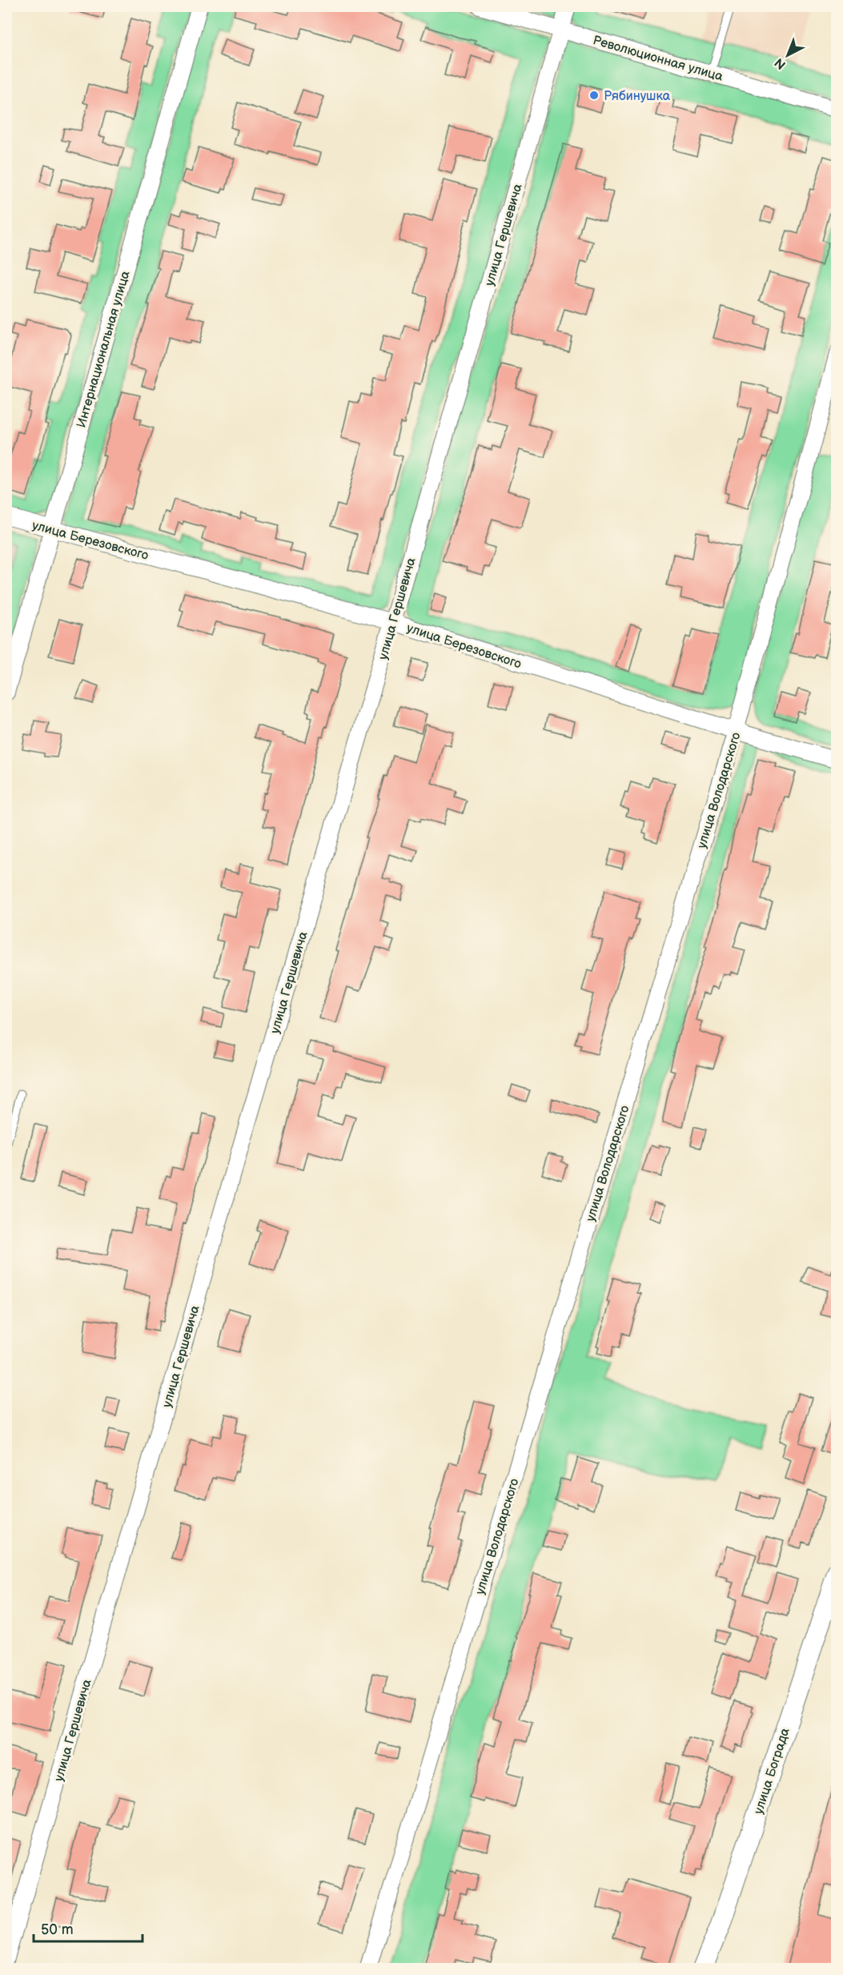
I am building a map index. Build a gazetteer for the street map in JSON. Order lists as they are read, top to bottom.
{
  "streets": {
    "street": [
      "Революционная улица",
      "улица Гершевича",
      "Интернациональная улица",
      "улица Березовского",
      "улица Володарского",
      "улица Бограда"
    ]
  },
  "crossings": [
    ["Революционная улица", "улица Гершевича"],
    ["улица Гершевича", "улица Березовского"],
    ["Интернациональная улица", "улица Березовского"],
    ["улица Березовского", "улица Володарского"]
  ],
  "places": ["Рябинушка"],
  "scale_bar": "50 m",
  "north": "bottom left"
}
